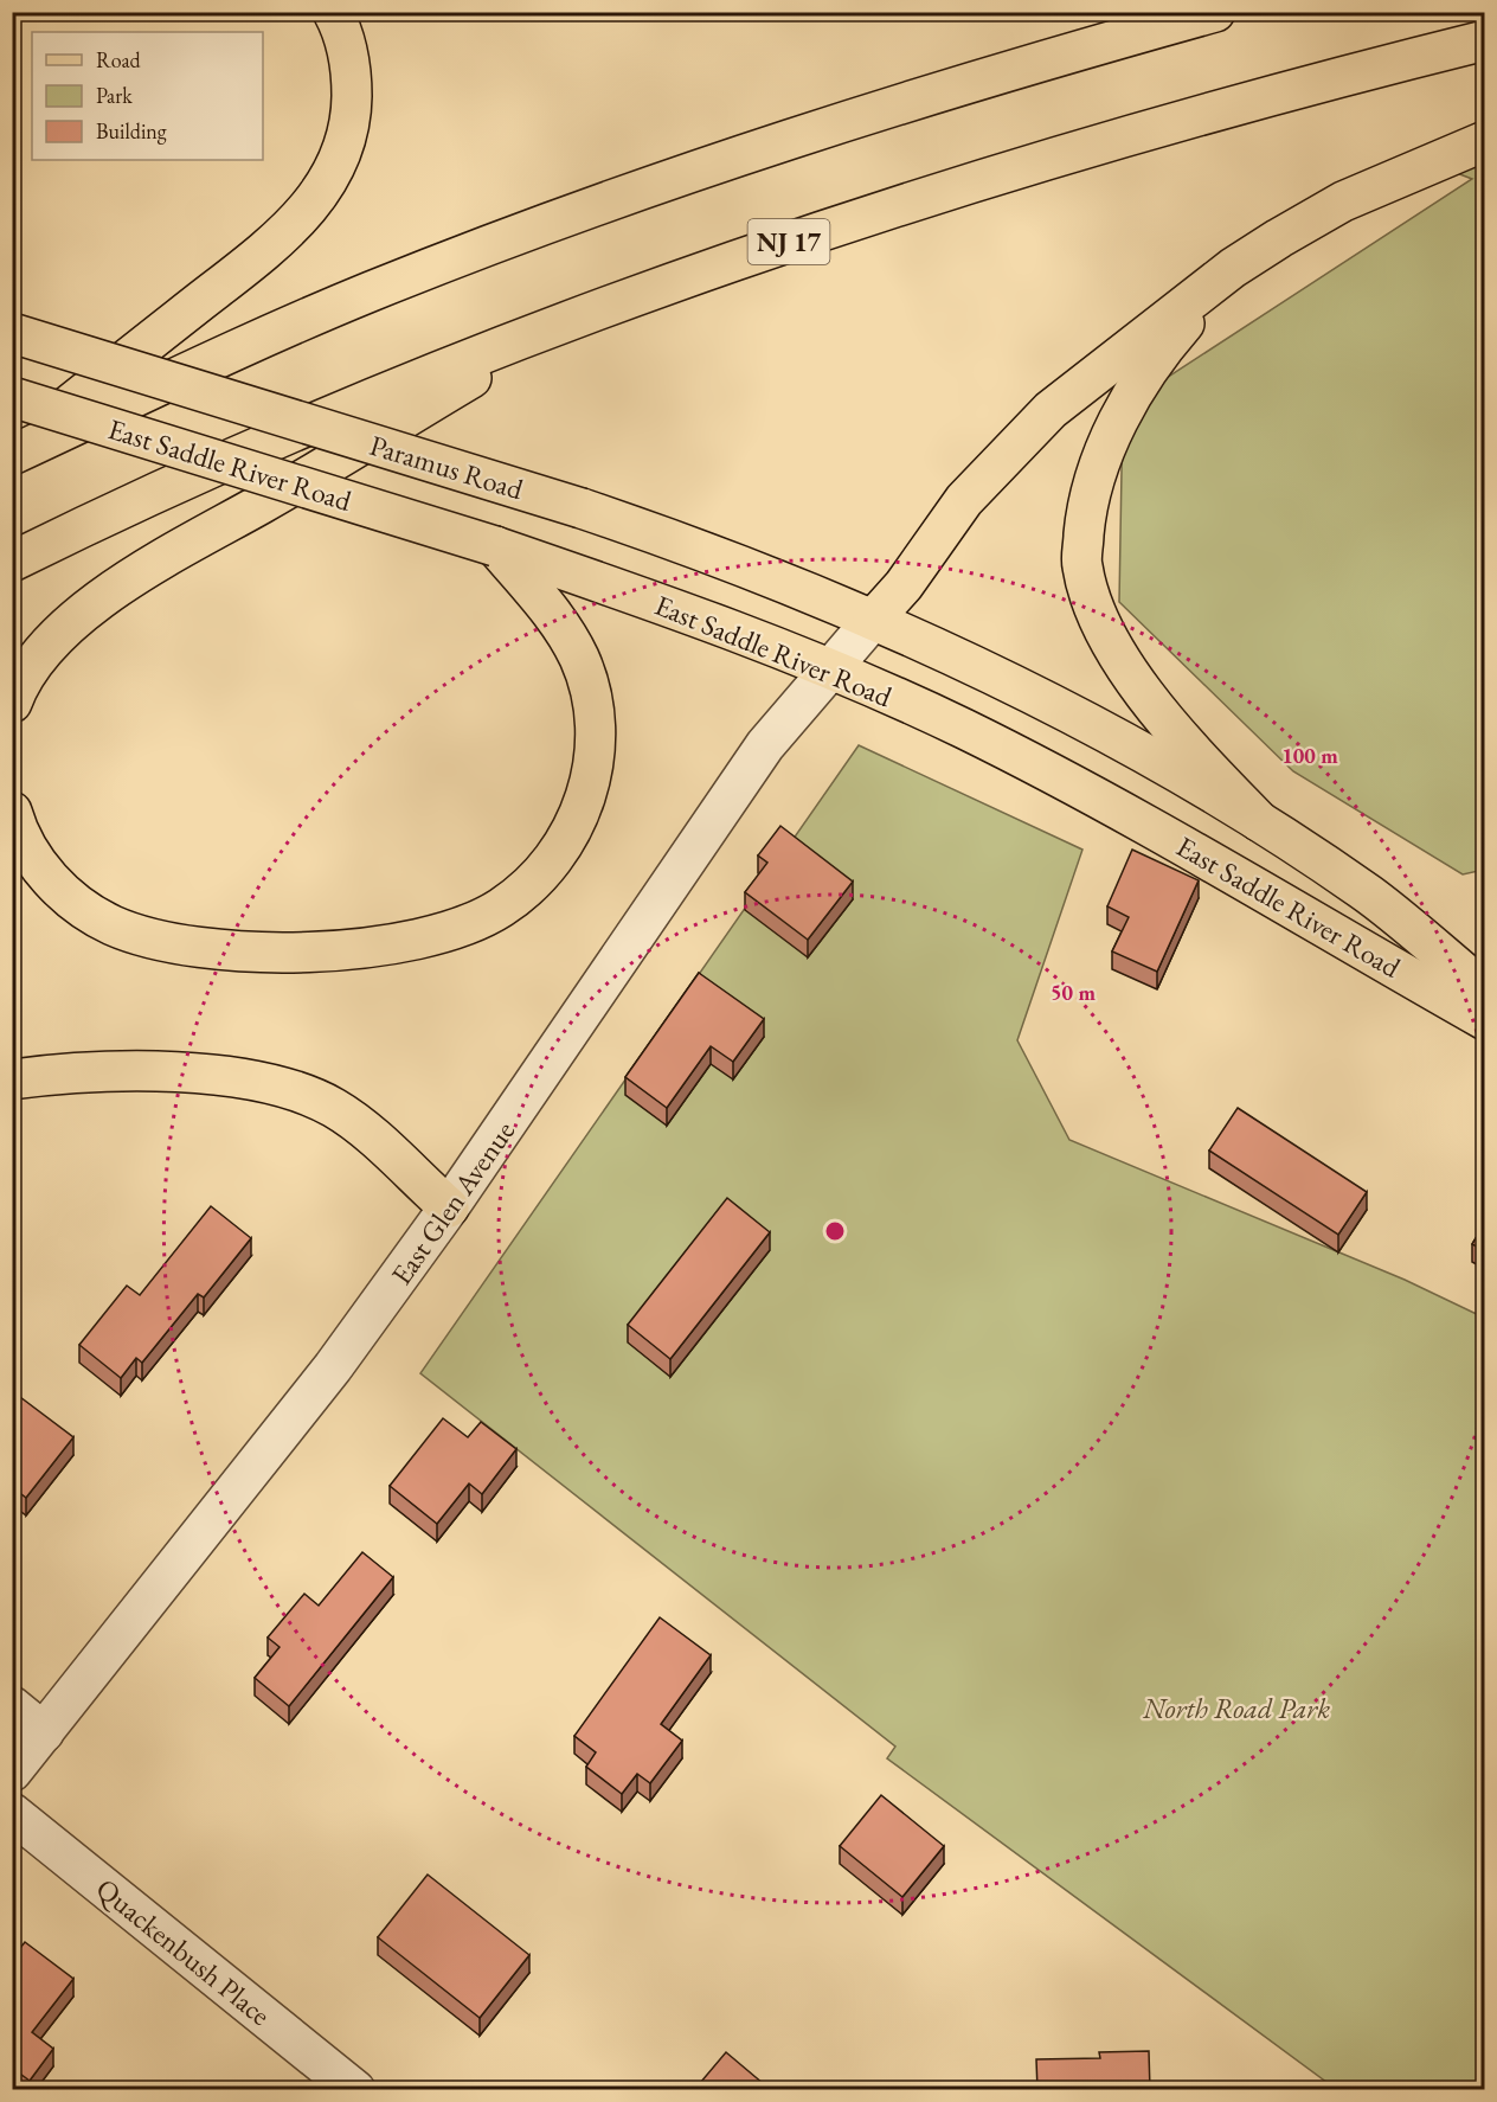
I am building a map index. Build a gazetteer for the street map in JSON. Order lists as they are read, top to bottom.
{
  "streets": {
    "main road": ["NJ 17", "East Saddle River Road", "Paramus Road"],
    "street": ["East Glen Avenue", "Quackenbush Place"]
  },
  "crossings": [
    ["East Saddle River Road", "Paramus Road"],
    ["East Saddle River Road", "East Glen Avenue"],
    ["Paramus Road", "East Glen Avenue"]
  ],
  "parks": ["North Road Park"],
  "legend": ["Road", "Park", "Building"],
  "rings": ["100 m", "50 m"]
}
